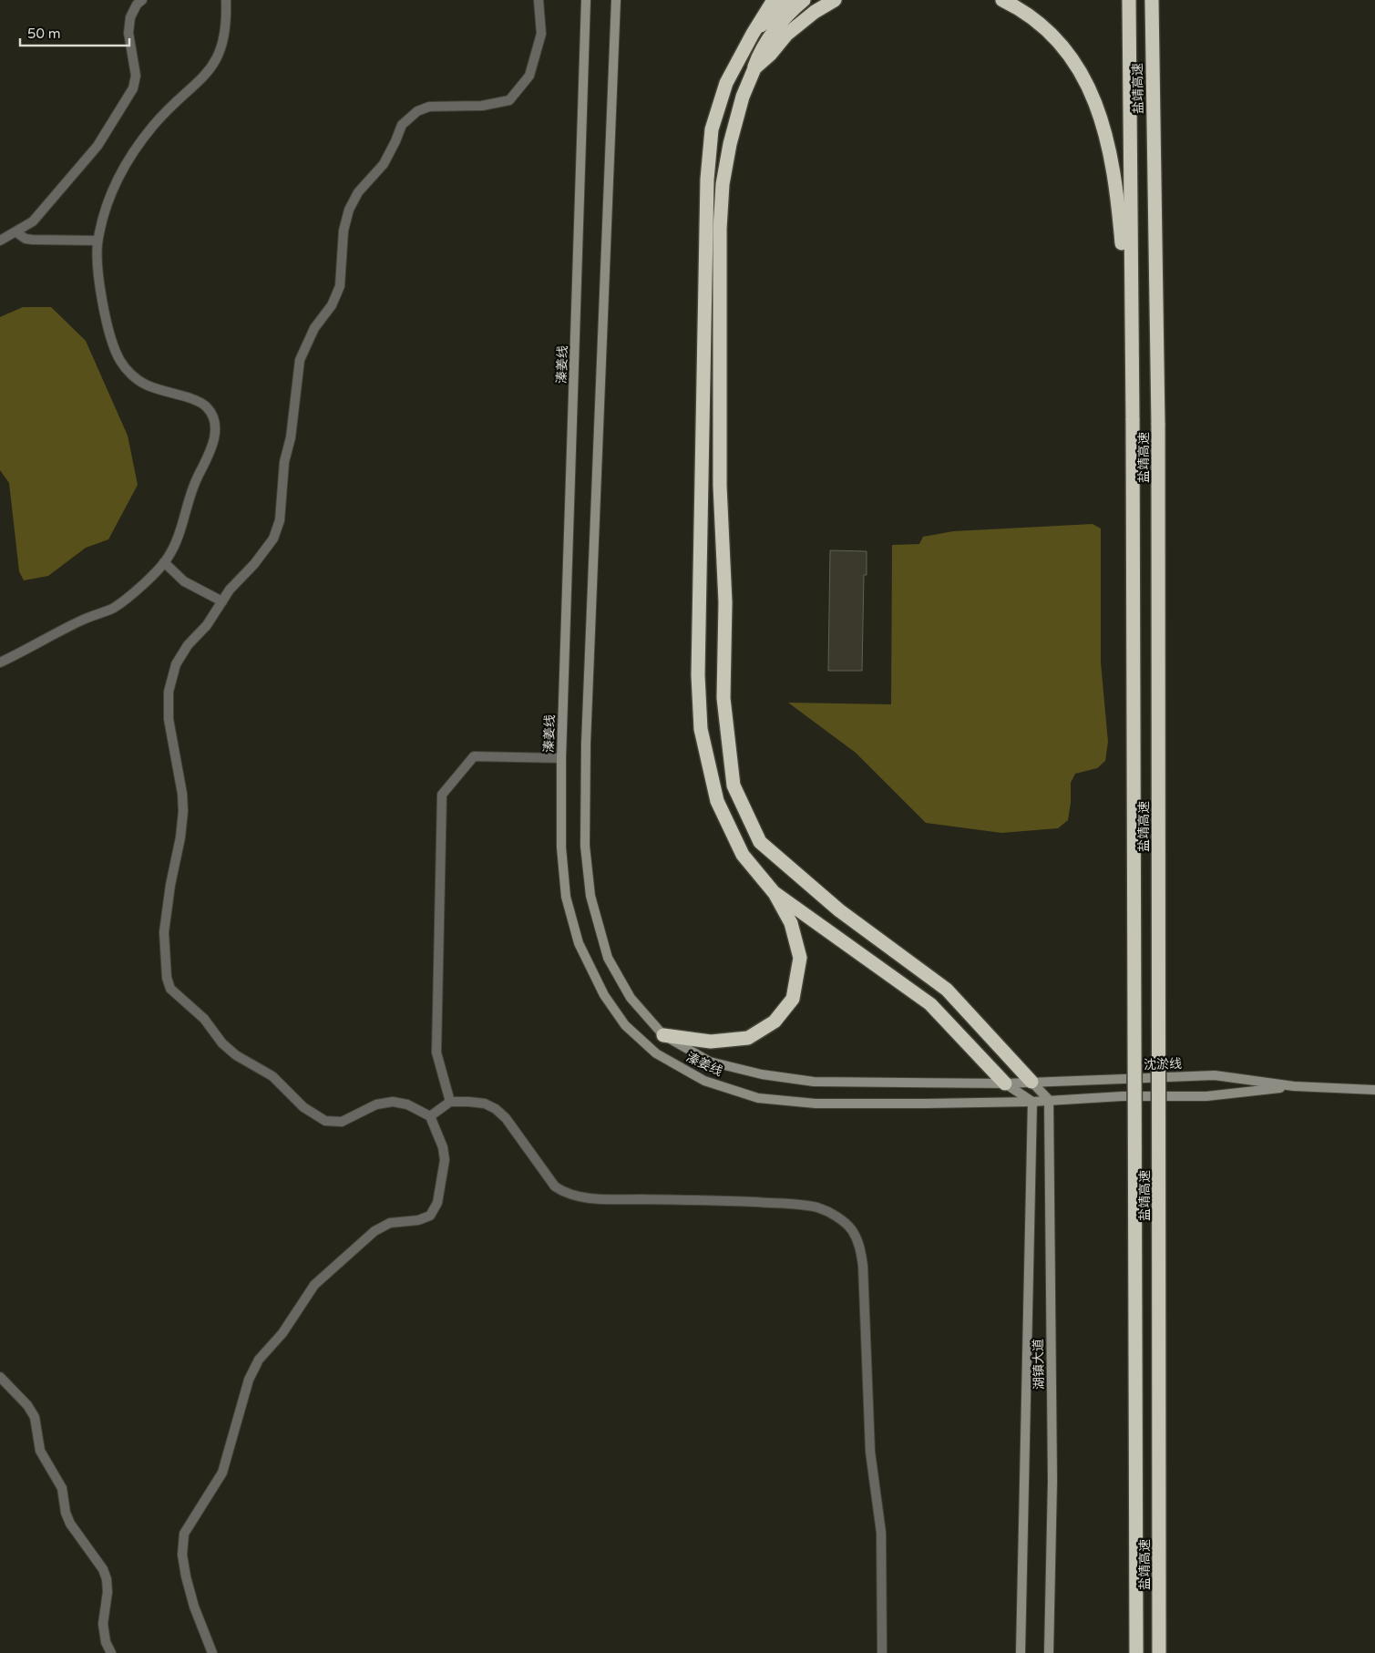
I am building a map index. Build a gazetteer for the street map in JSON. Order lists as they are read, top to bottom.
{
  "streets": {
    "highway": ["盐靖高速"],
    "main road": ["溱姜线", "沈淤线", "湖镇大道"]
  },
  "crossings": [
    ["溱姜线", "沈淤线"],
    ["溱姜线", "湖镇大道"],
    ["沈淤线", "湖镇大道"]
  ],
  "scale_bar": "50 m"
}
